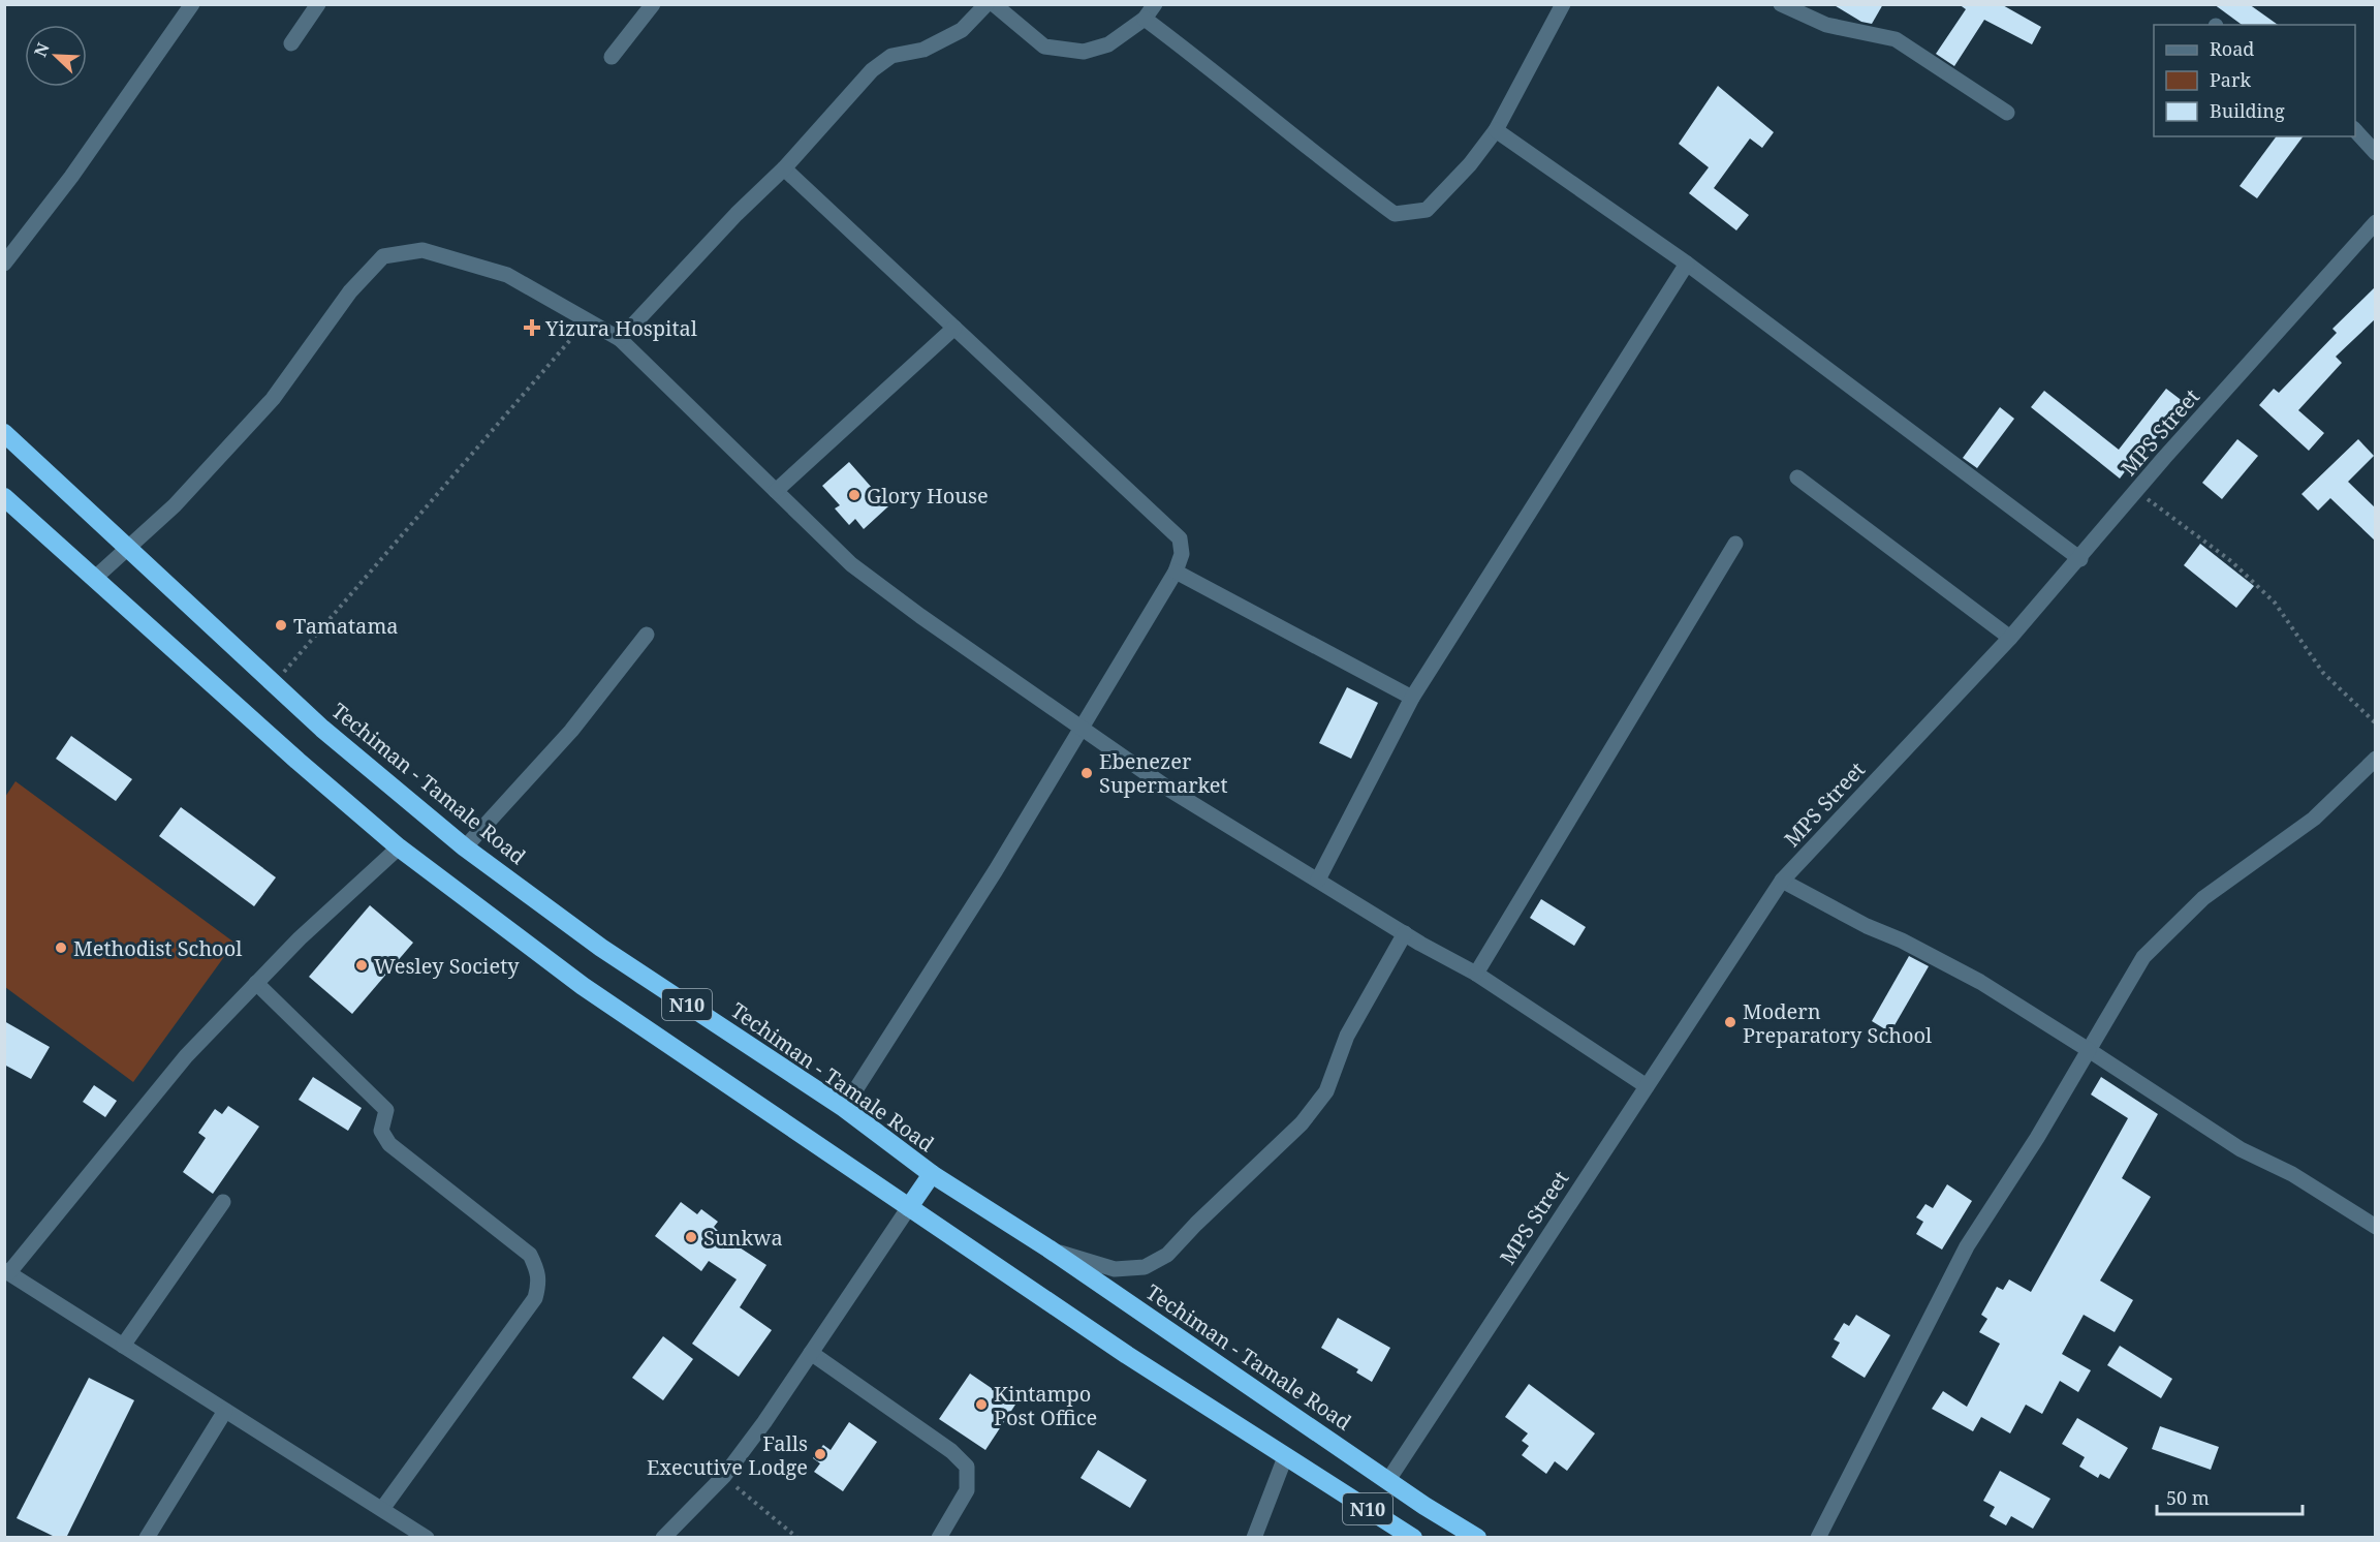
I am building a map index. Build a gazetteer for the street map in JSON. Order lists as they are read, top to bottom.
{
  "streets": {
    "highway": ["Techiman - Tamale Road", "N10"],
    "street": ["MPS Street"]
  },
  "crossings": [
    ["MPS Street", "Techiman - Tamale Road"]
  ],
  "places": {
    "health": ["Yizura Hospital"],
    "other": [
      "Glory House",
      "Tamatama",
      "Ebenezer Supermarket",
      "Methodist School",
      "Wesley Society",
      "Modern Preparatory School",
      "Sunkwa",
      "Kintampo Post Office",
      "Falls Executive Lodge"
    ]
  },
  "legend": ["Road", "Park", "Building"],
  "scale_bar": "50 m",
  "north": "top left"
}
